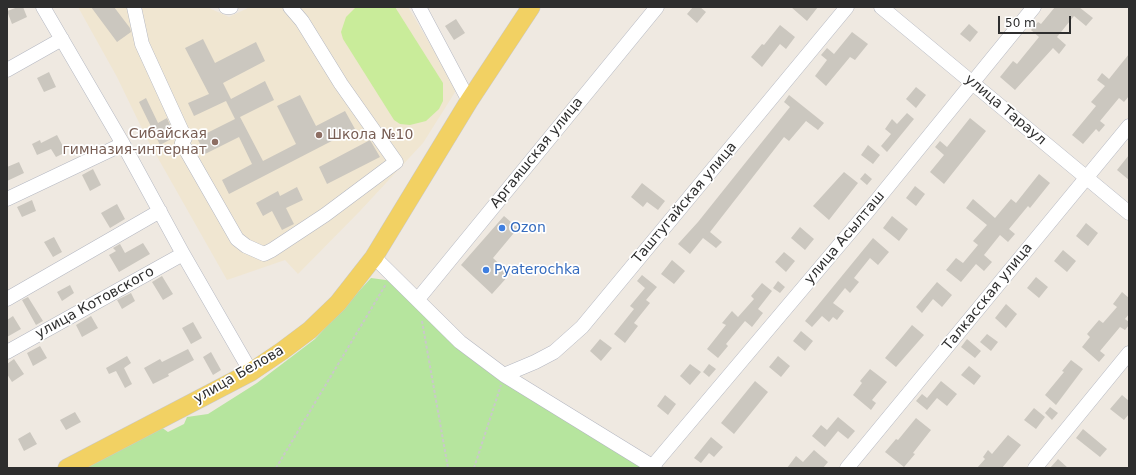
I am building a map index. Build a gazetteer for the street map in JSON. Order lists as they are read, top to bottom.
{
  "streets": {
    "main road": ["улица Белова"],
    "street": [
      "улица Тараул",
      "Аргаяшская улица",
      "Таштугайская улица",
      "улица Асылташ",
      "Талкасская улица",
      "улица Котовского"
    ]
  },
  "crossings": [
    ["улица Тараул", "улица Асылташ"],
    ["улица Тараул", "Талкасская улица"]
  ],
  "places": [
    "Школа №10",
    "Сибайская гимназия-интернат",
    "Ozon",
    "Pyaterochka"
  ],
  "scale_bar": "50 m"
}
